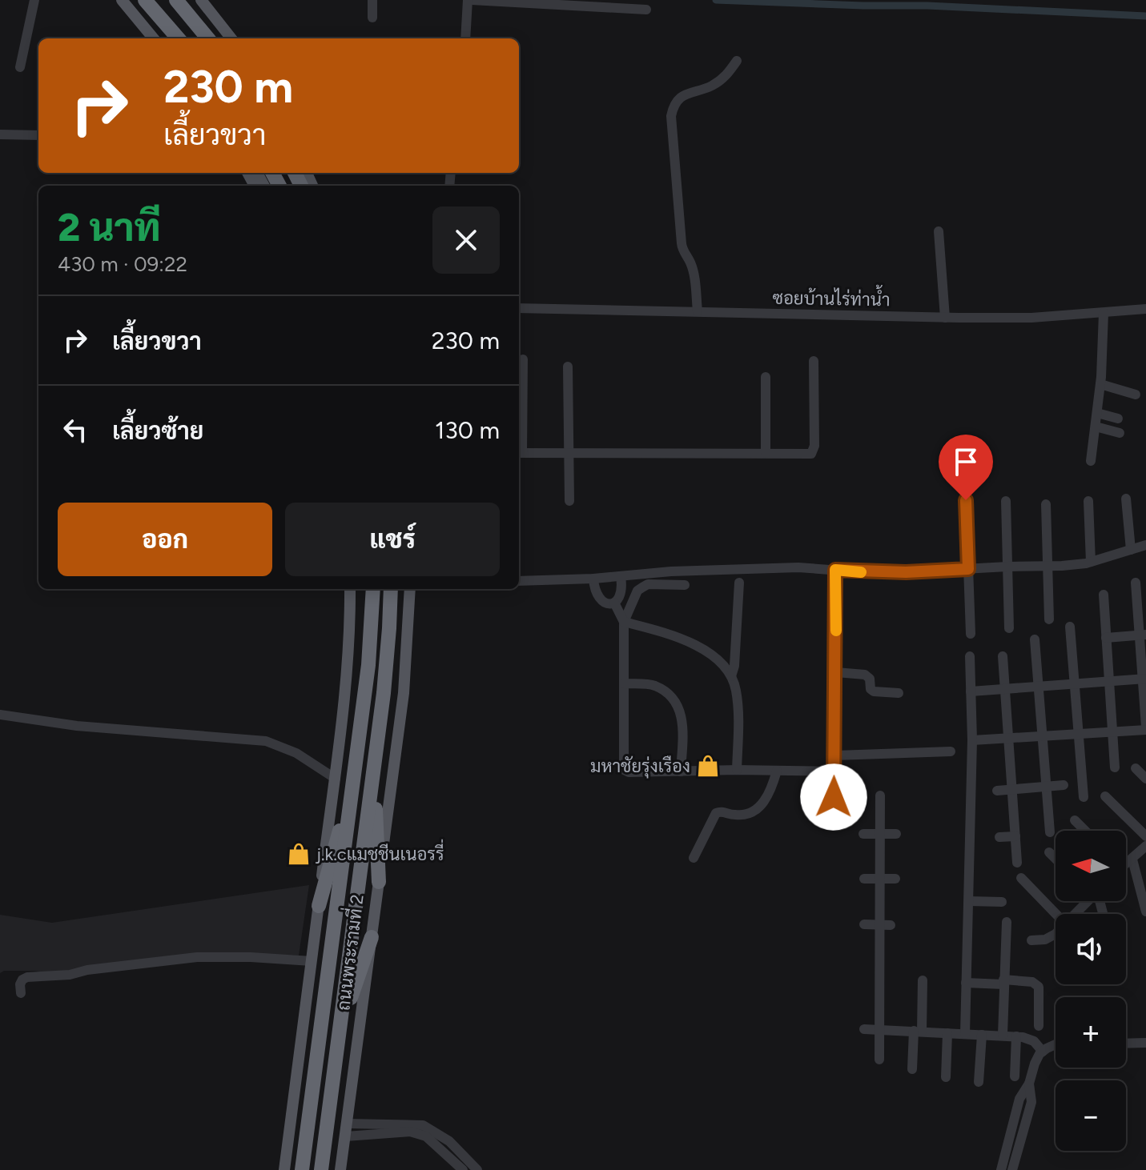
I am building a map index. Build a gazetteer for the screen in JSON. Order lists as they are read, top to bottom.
{
  "streets": {
    "highway": ["ถนนพระรามที่ 2"],
    "street": ["ซอยบ้านไร่ท่าน้ำ"]
  },
  "places": {
    "shop": ["มหาชัยรุ่งเรือง", "j.k.cแมชชีนเนอรรี่"]
  },
  "north": "left",
  "page": {
    "turn": ["230 m", "เลี้ยวขวา"],
    "heading": ["2 นาที", "430 m · 09:22"],
    "list": [
      {
        "name": "เลี้ยวขวา",
        "value": "230 m"
      },
      {
        "name": "เลี้ยวซ้าย",
        "value": "130 m"
      }
    ],
    "buttons": ["ออก", "แชร์"],
    "map_buttons": ["+", "−"]
  }
}
